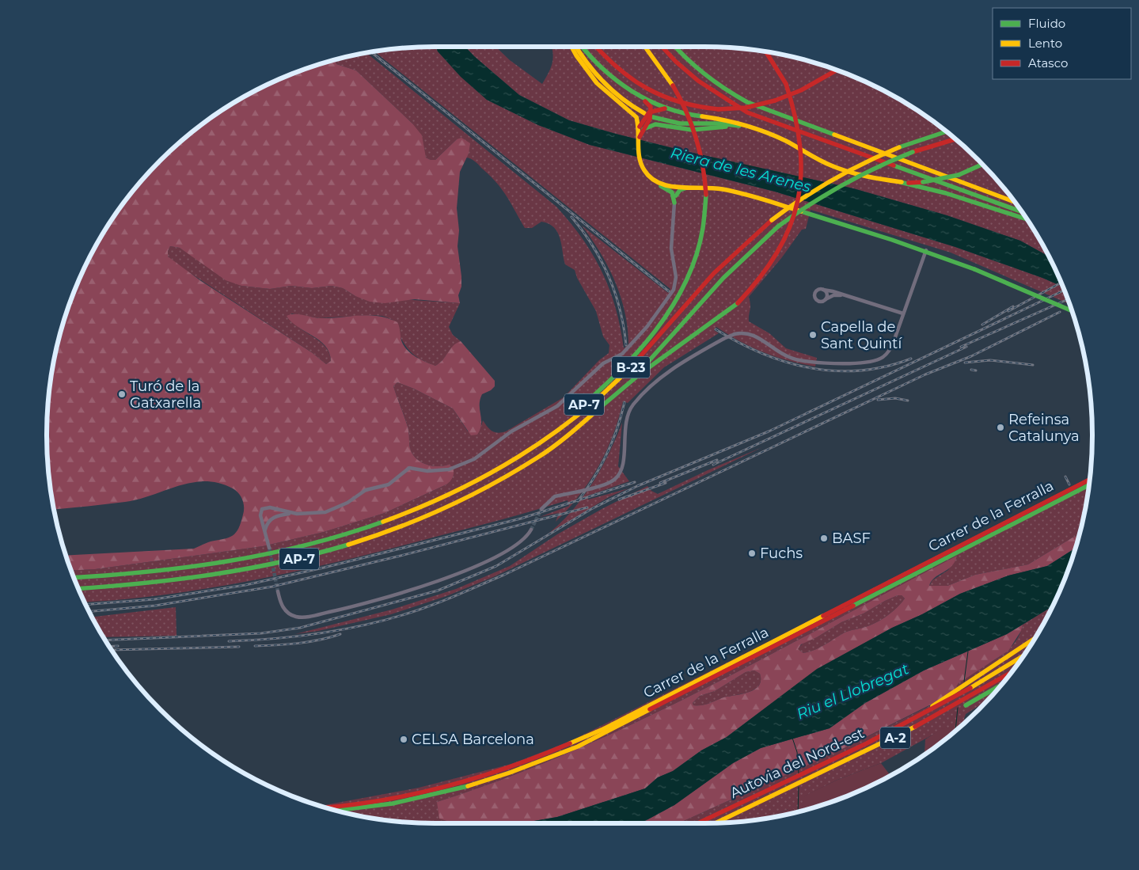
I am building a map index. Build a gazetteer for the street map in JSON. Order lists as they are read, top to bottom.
{
  "streets": {
    "main road": [
      "B-23",
      "AP-7",
      "Carrer de la Ferralla",
      "A-2",
      "Autovia del Nord-est"
    ]
  },
  "crossings": [
    ["B-23", "AP-7"]
  ],
  "water": ["Riera de les Arenes", "Riu el Llobregat"],
  "places": [
    "Capella de Sant Quintí",
    "Turó de la Gatxarella",
    "Refeinsa Catalunya",
    "BASF",
    "Fuchs",
    "CELSA Barcelona"
  ],
  "legend": ["Fluido", "Lento", "Atasco"]
}
